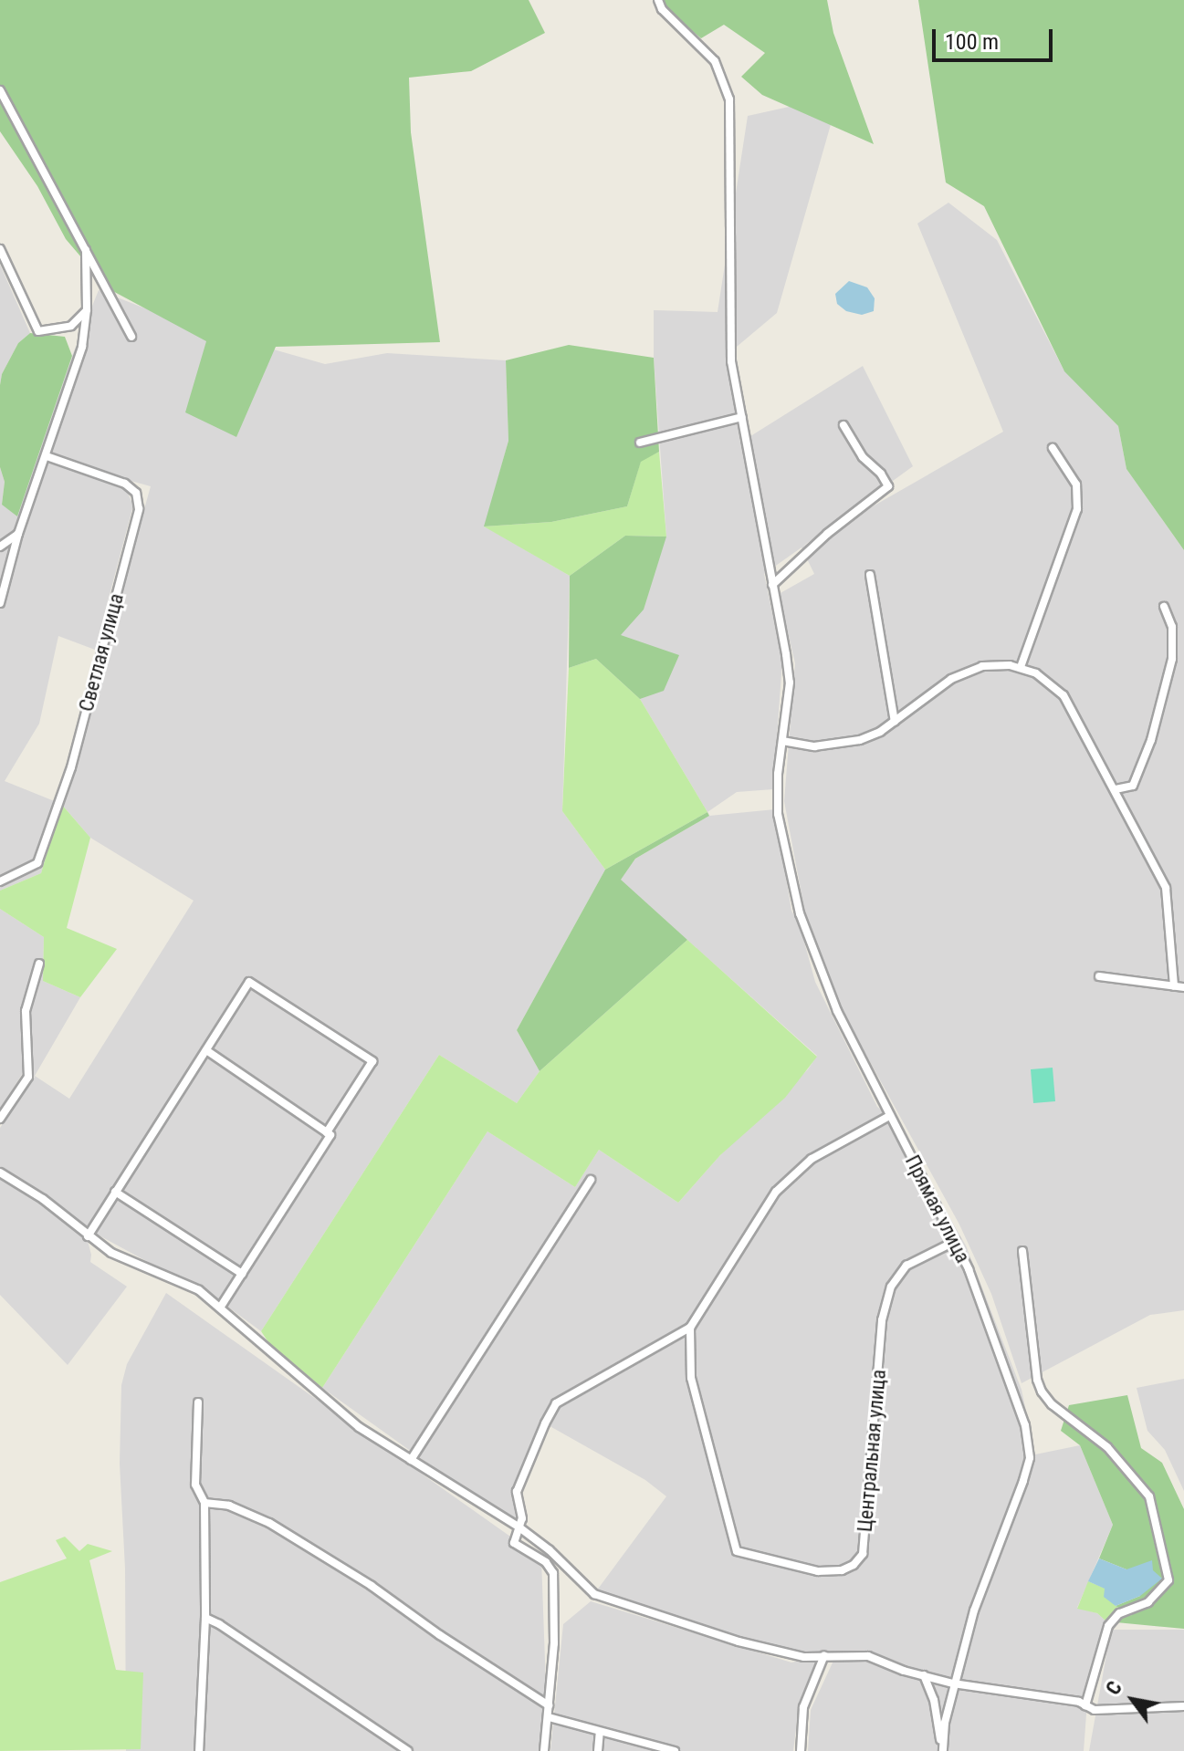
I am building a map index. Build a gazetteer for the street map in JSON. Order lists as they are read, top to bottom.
{
  "streets": {
    "street": ["Светлая улица", "Прямая улица", "Центральная улица"]
  },
  "crossings": [
    ["Прямая улица", "Центральная улица"]
  ],
  "scale_bar": "100 m",
  "north": "top left"
}
